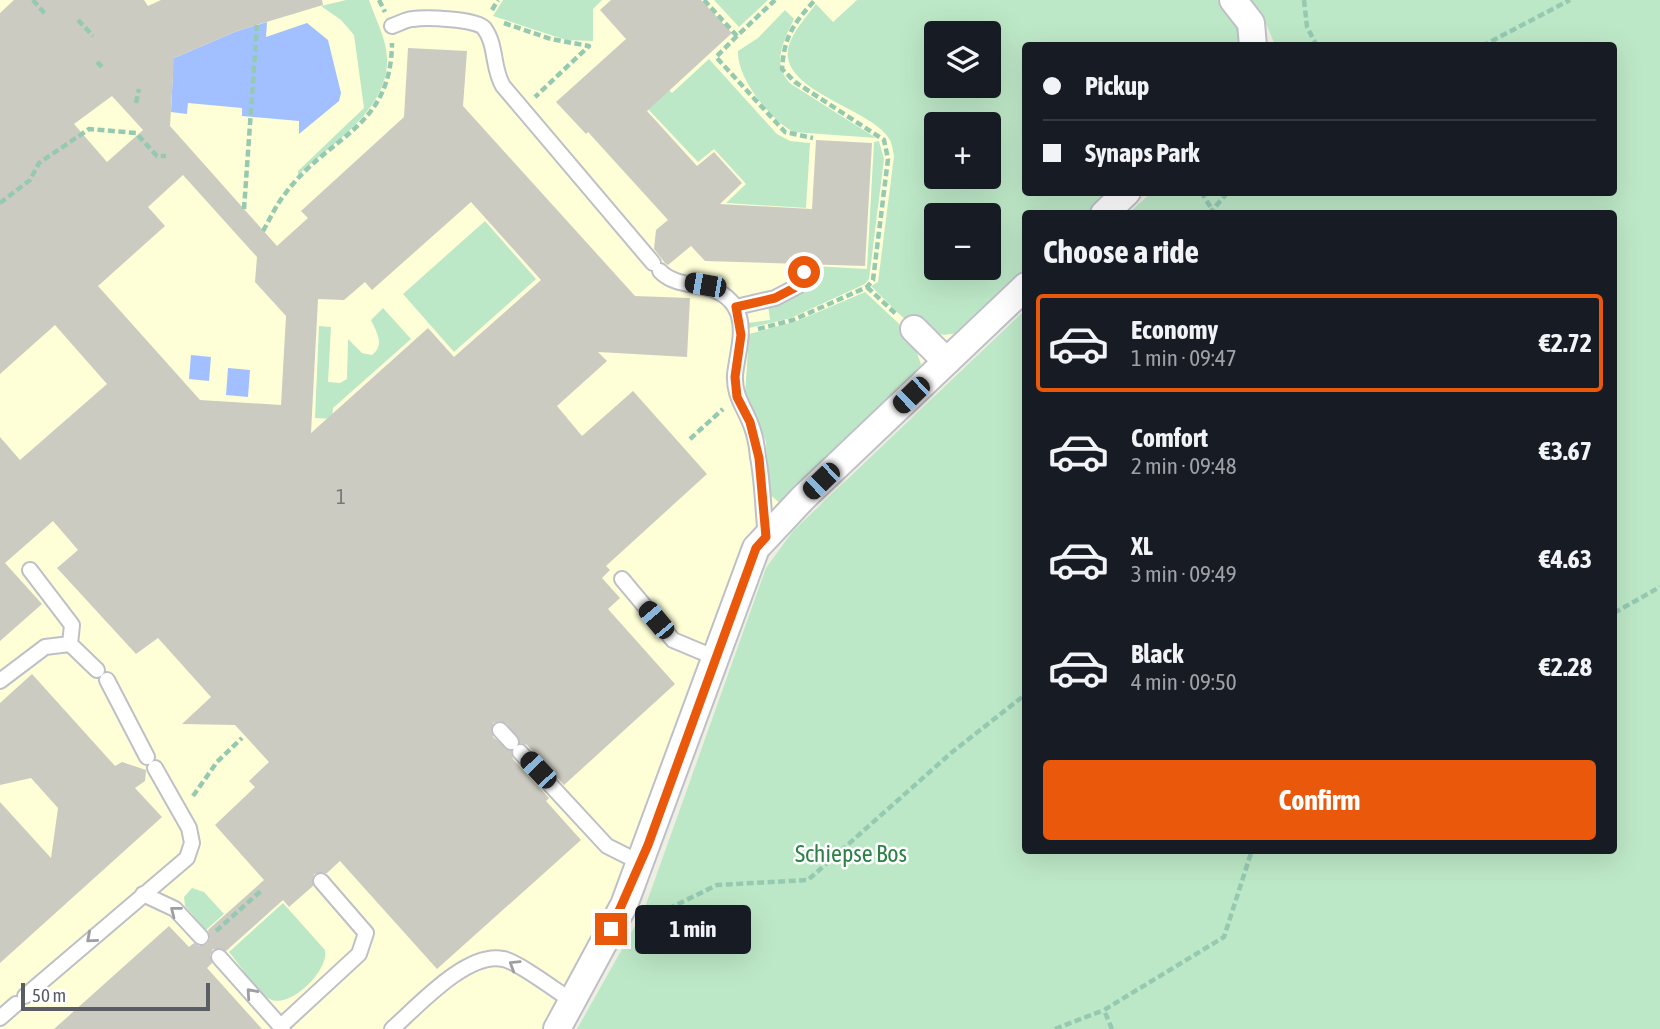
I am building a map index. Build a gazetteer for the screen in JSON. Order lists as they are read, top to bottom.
{
  "parks": ["Schiepse Bos"],
  "house_numbers": ["1"],
  "scale_bar": "50 m",
  "page": {
    "map_buttons": ["+", "−"],
    "banner": ["Pickup", "Synaps Park"],
    "heading": "Choose a ride",
    "list": [
      {
        "name": "Economy",
        "note": "1 min · 09:47",
        "value": "€2.72"
      },
      {
        "name": "Comfort",
        "note": "2 min · 09:48",
        "value": "€3.67"
      },
      {
        "name": "XL",
        "note": "3 min · 09:49",
        "value": "€4.63"
      },
      {
        "name": "Black",
        "note": "4 min · 09:50",
        "value": "€2.28"
      }
    ],
    "buttons": "Confirm",
    "bubble": "1 min",
    "scale": "50 m"
  }
}
